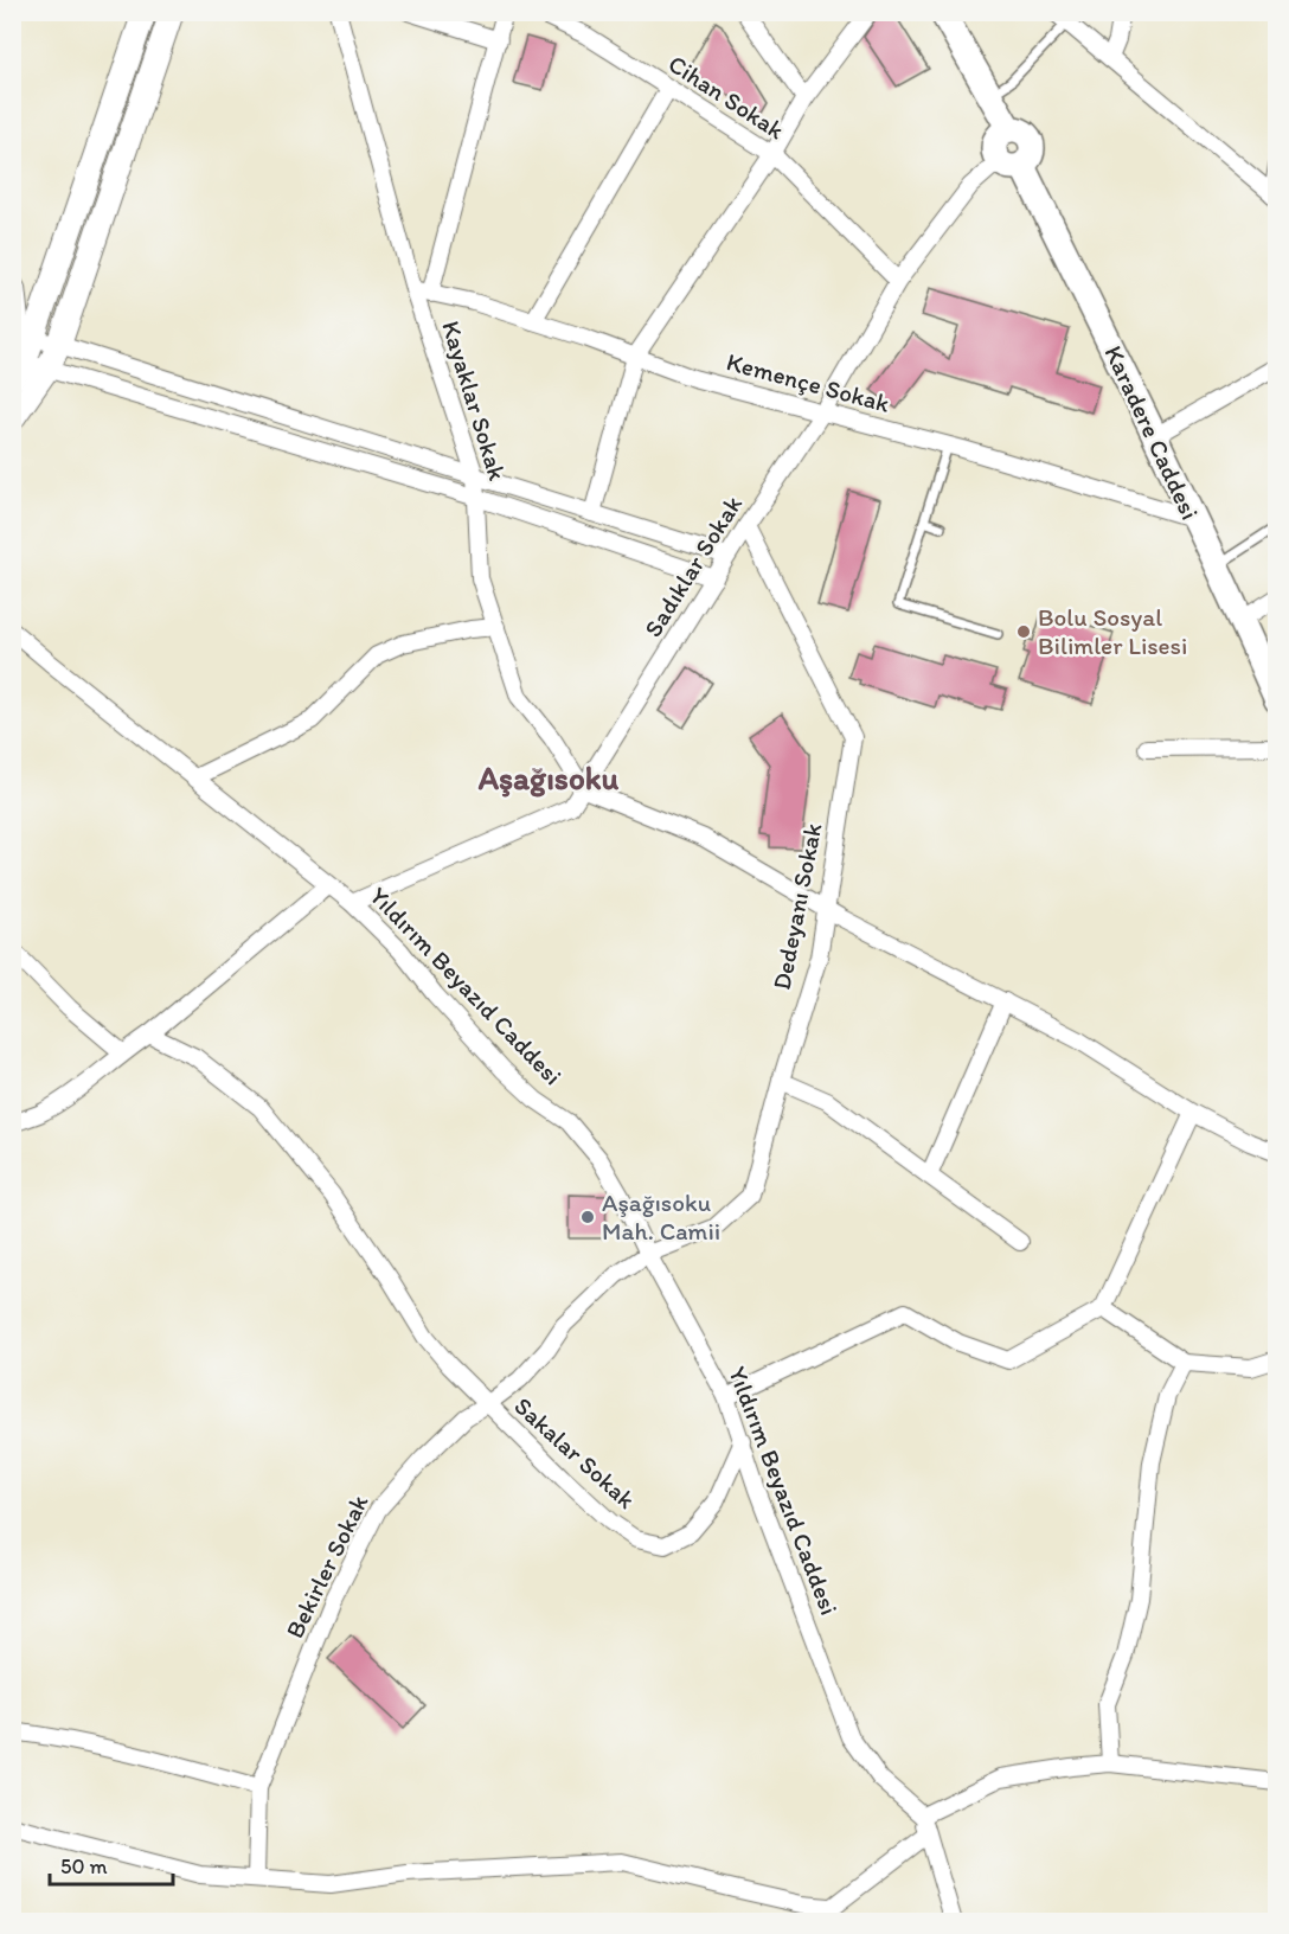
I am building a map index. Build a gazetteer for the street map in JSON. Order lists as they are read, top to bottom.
{
  "streets": {
    "main road": ["Karadere Caddesi"],
    "street": [
      "Cihan Sokak",
      "Kemençe Sokak",
      "Kayaklar Sokak",
      "Sadıklar Sokak",
      "Dedeyanı Sokak",
      "Yıldırım Beyazıd Caddesi",
      "Sakalar Sokak",
      "Bekirler Sokak"
    ]
  },
  "crossings": [
    ["Cihan Sokak", "Sadıklar Sokak"],
    ["Kemençe Sokak", "Kayaklar Sokak"],
    ["Kemençe Sokak", "Karadere Caddesi"],
    ["Kemençe Sokak", "Sadıklar Sokak"],
    ["Kayaklar Sokak", "Sadıklar Sokak"],
    ["Karadere Caddesi", "Sadıklar Sokak"],
    ["Sadıklar Sokak", "Dedeyanı Sokak"],
    ["Sadıklar Sokak", "Yıldırım Beyazıd Caddesi"],
    ["Dedeyanı Sokak", "Yıldırım Beyazıd Caddesi"],
    ["Dedeyanı Sokak", "Bekirler Sokak"],
    ["Yıldırım Beyazıd Caddesi", "Sakalar Sokak"],
    ["Yıldırım Beyazıd Caddesi", "Bekirler Sokak"],
    ["Sakalar Sokak", "Bekirler Sokak"]
  ],
  "districts": ["Aşağısoku"],
  "places": ["Bolu Sosyal Bilimler Lisesi", "Aşağısoku Mah. Camii"],
  "scale_bar": "50 m"
}
